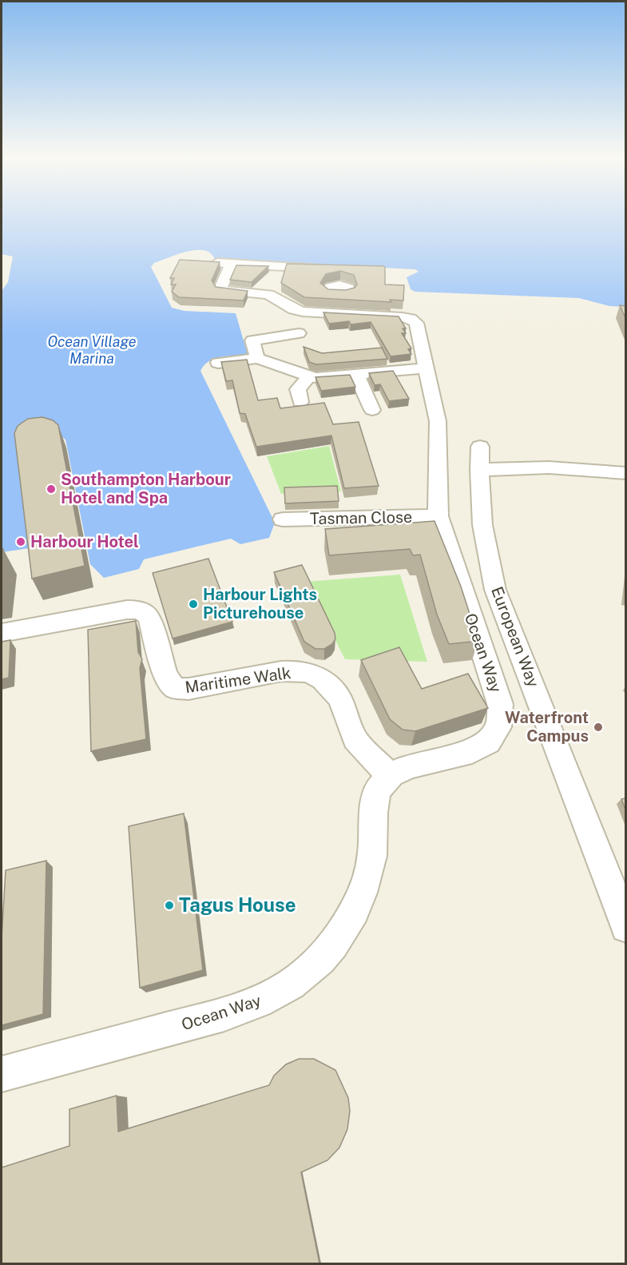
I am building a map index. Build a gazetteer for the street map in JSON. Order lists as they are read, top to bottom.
{
  "streets": {
    "street": [
      "Tasman Close",
      "European Way",
      "Ocean Way",
      "Maritime Walk"
    ]
  },
  "crossings": [
    ["Tasman Close", "Ocean Way"],
    ["Ocean Way", "Maritime Walk"]
  ],
  "water": ["Ocean Village Marina"],
  "places": [
    "Southampton Harbour Hotel and Spa",
    "Harbour Hotel",
    "Harbour Lights Picturehouse",
    "Waterfront Campus",
    "Tagus House"
  ]
}
